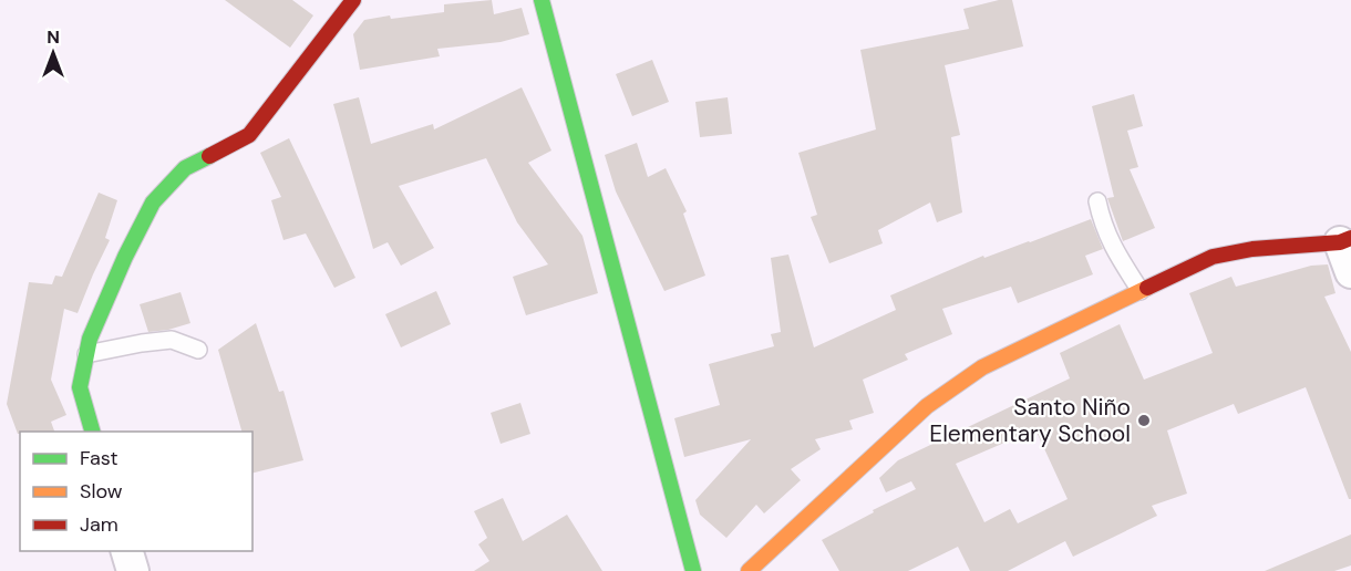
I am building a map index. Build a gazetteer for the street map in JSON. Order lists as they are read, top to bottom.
{
  "places": ["Santo Niño Elementary School"],
  "legend": ["Fast", "Slow", "Jam"],
  "north": "top"
}
